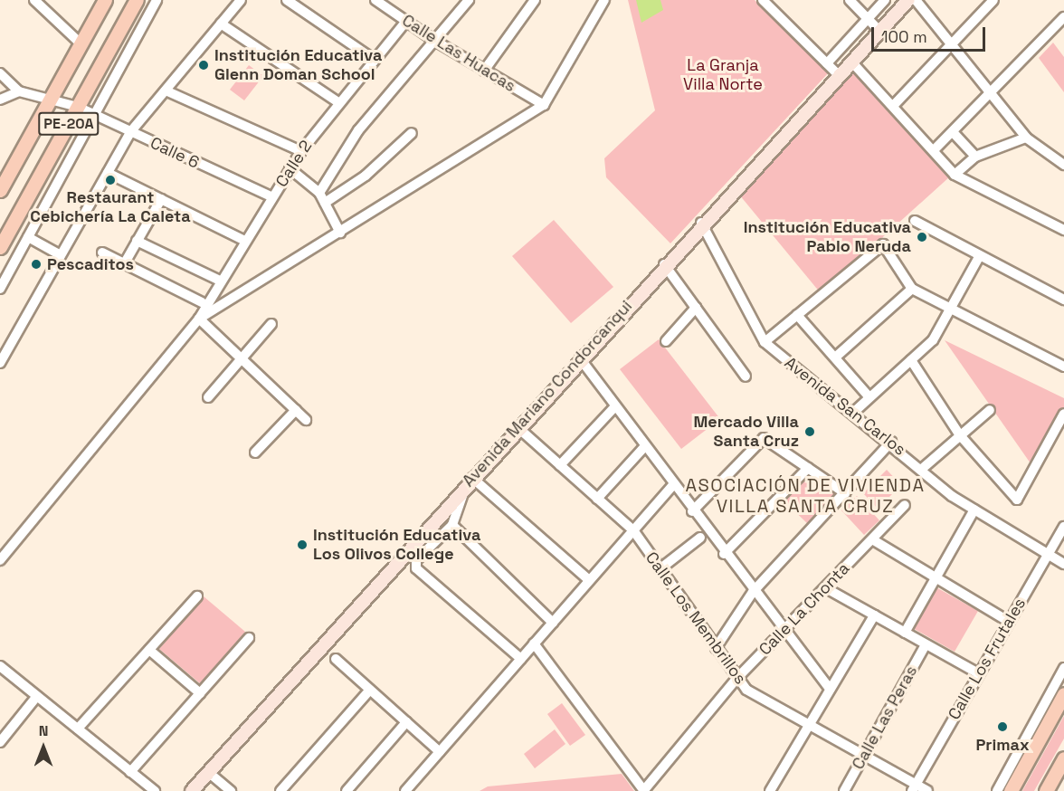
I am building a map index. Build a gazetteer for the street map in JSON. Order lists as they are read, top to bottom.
{
  "streets": {
    "main road": ["PE-20A"],
    "street": [
      "Calle Las Huacas",
      "Calle 6",
      "Calle 2",
      "Avenida Mariano Condorcanqui",
      "Avenida San Carlos",
      "Calle La Chonta",
      "Calle Los Membrillos",
      "Calle Los Frutales",
      "Calle Las Peras"
    ]
  },
  "crossings": [
    ["Calle Las Huacas", "Calle 2"],
    ["PE-20A", "Calle 6"],
    ["Calle 6", "Calle 2"],
    ["Avenida Mariano Condorcanqui", "Avenida San Carlos"],
    ["Avenida Mariano Condorcanqui", "Calle Los Membrillos"],
    ["Avenida San Carlos", "Calle Los Frutales"],
    ["Calle La Chonta", "Calle Los Membrillos"],
    ["Calle Los Membrillos", "Calle Los Frutales"],
    ["Calle Los Membrillos", "Calle Las Peras"]
  ],
  "districts": ["ASOCIACIÓN DE VIVIENDA VILLA SANTA CRUZ"],
  "parks": ["La Granja Villa Norte"],
  "places": [
    "Institución Educativa Glenn Doman School",
    "Restaurant Cebichería La Caleta",
    "Institución Educativa Pablo Neruda",
    "Pescaditos",
    "Mercado Villa Santa Cruz",
    "Institución Educativa Los Olivos College",
    "Primax"
  ],
  "scale_bar": "100 m",
  "north": "top"
}
